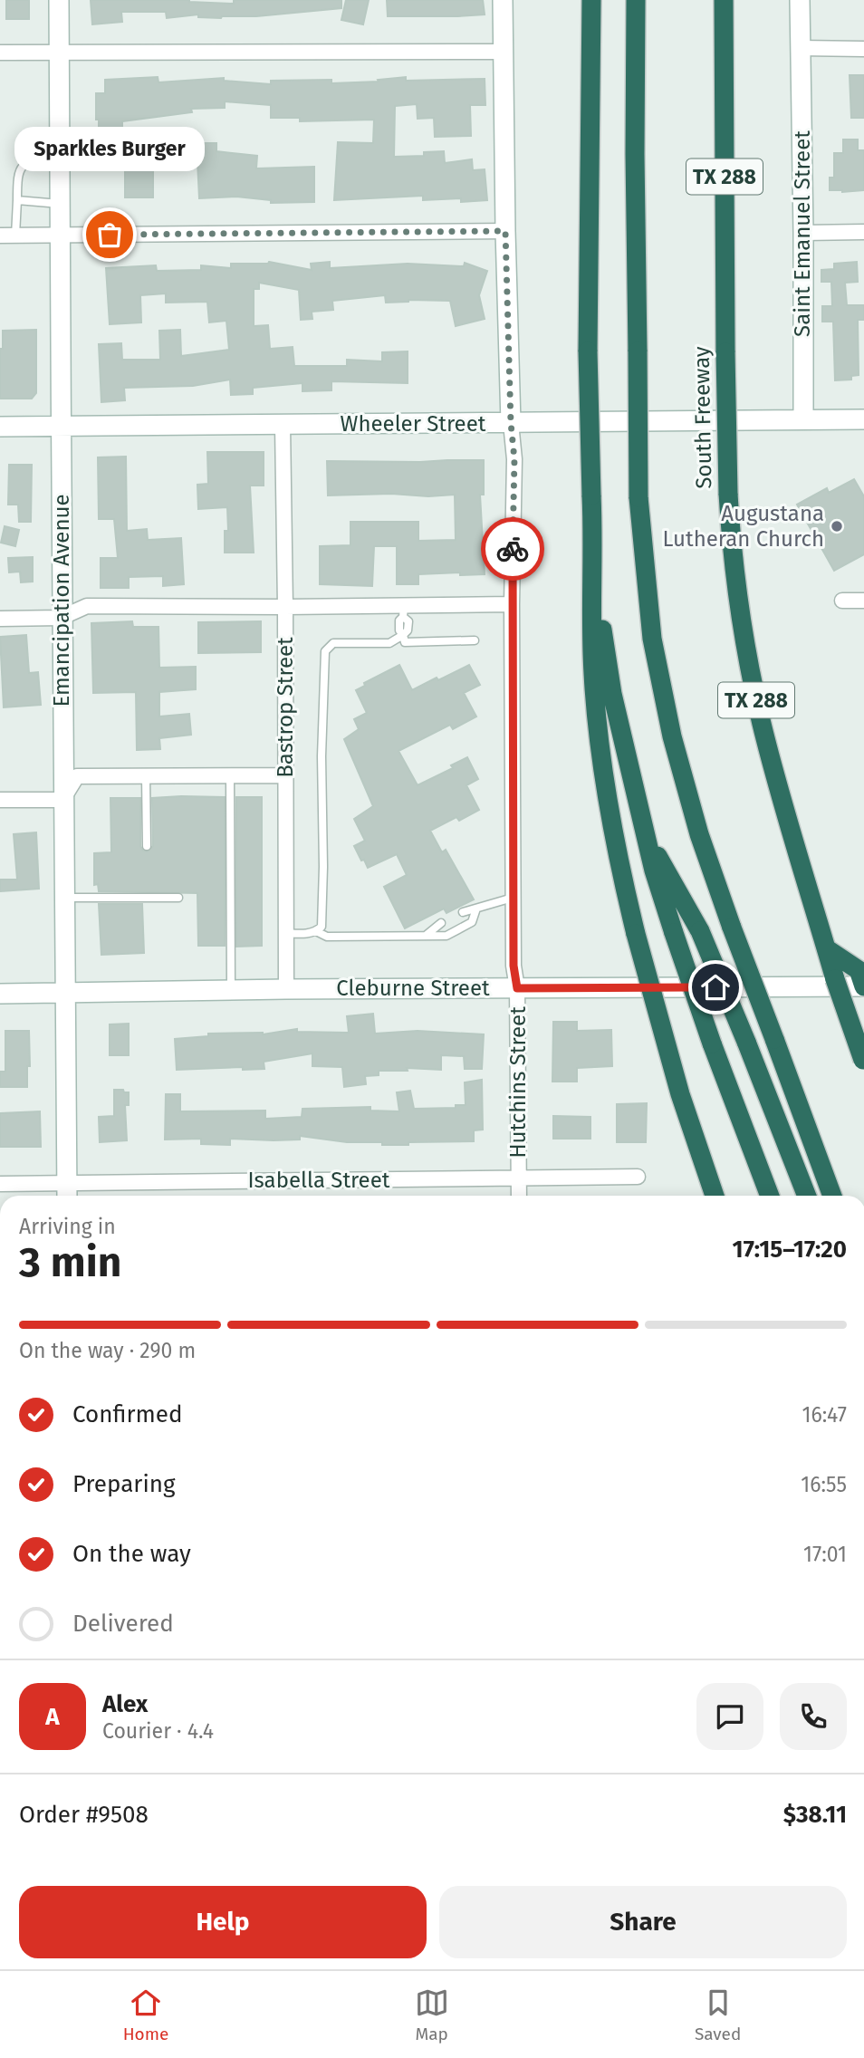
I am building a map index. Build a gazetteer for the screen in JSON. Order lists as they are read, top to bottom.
{
  "streets": {
    "highway": ["TX 288", "South Freeway"],
    "main road": [
      "Saint Emanuel Street",
      "Wheeler Street",
      "Emancipation Avenue",
      "Cleburne Street",
      "Hutchins Street"
    ],
    "street": ["Bastrop Street", "Isabella Street"]
  },
  "crossings": [
    ["Saint Emanuel Street", "Wheeler Street"],
    ["Wheeler Street", "Emancipation Avenue"],
    ["Wheeler Street", "Bastrop Street"],
    ["Wheeler Street", "Hutchins Street"],
    ["Emancipation Avenue", "Cleburne Street"],
    ["Emancipation Avenue", "Isabella Street"],
    ["Bastrop Street", "Cleburne Street"],
    ["Cleburne Street", "Hutchins Street"],
    ["Hutchins Street", "Isabella Street"]
  ],
  "places": ["Sparkles Burger", "Augustana Lutheran Church"],
  "page": {
    "bubble": "Sparkles Burger",
    "heading": ["3 min", "Arriving in", "17:15–17:20"],
    "panel": [
      "Alex",
      "Courier · 4.4",
      "Order #9508",
      "$38.11"
    ],
    "bar": "On the way · 290 m",
    "list": [
      ["Confirmed", "16:47"],
      ["Preparing", "16:55"],
      ["On the way", "17:01"],
      "Delivered"
    ],
    "round": "A",
    "buttons": ["Help", "Share"],
    "tabs": ["Home", "Map", "Saved"]
  }
}
